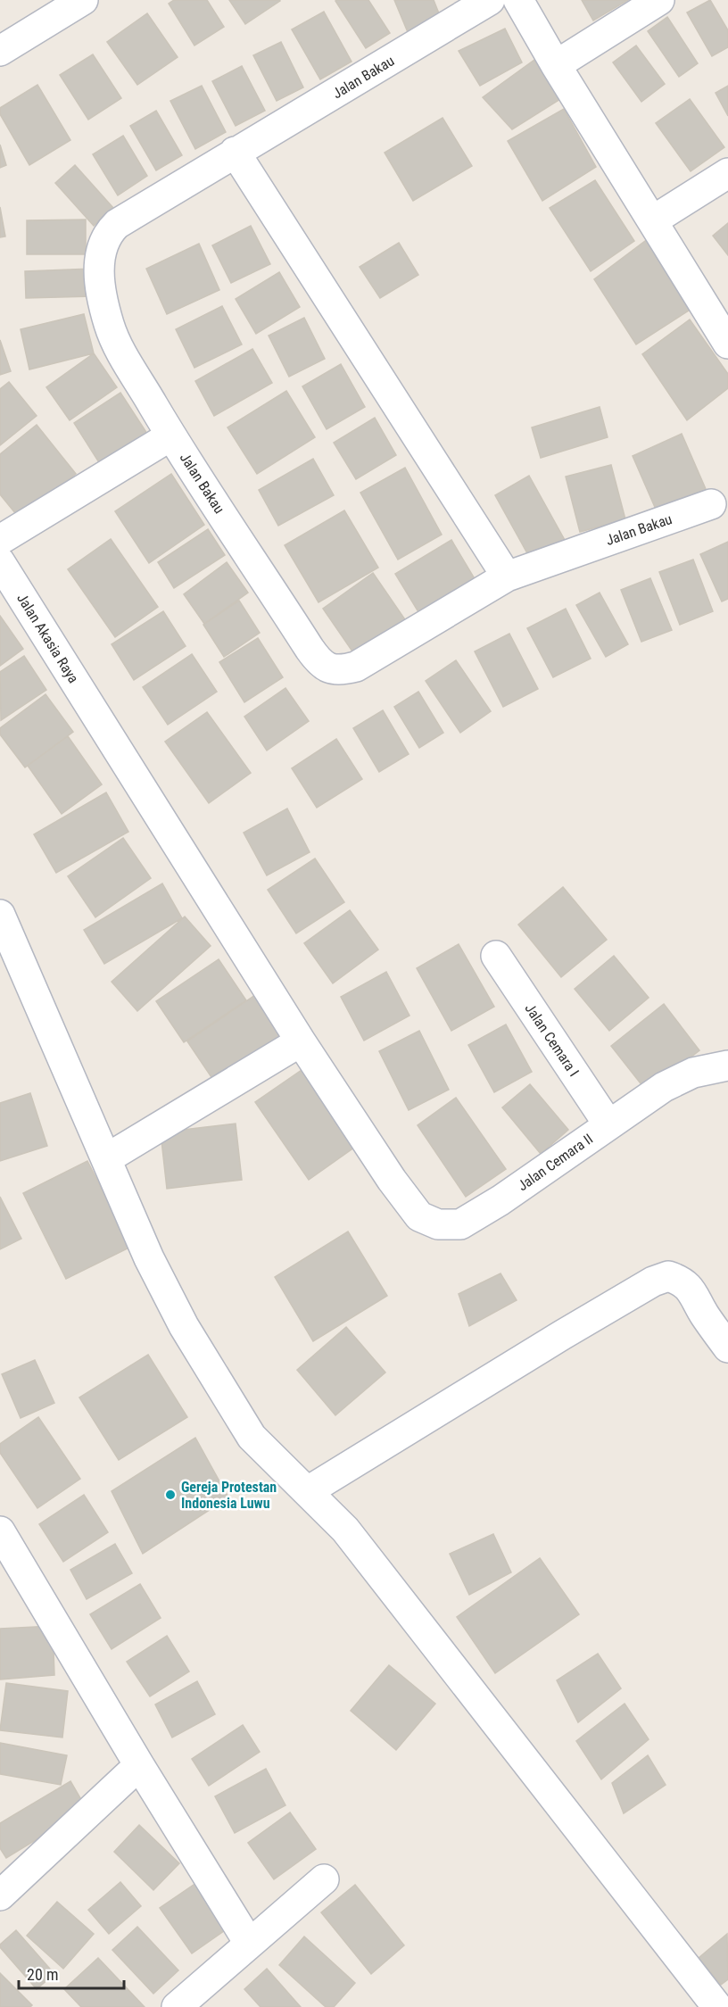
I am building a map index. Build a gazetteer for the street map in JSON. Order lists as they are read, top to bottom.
{
  "streets": {
    "street": [
      "Jalan Bakau",
      "Jalan Akasia Raya",
      "Jalan Cemara I",
      "Jalan Cemara II"
    ]
  },
  "crossings": [
    ["Jalan Akasia Raya", "Jalan Cemara II"],
    ["Jalan Cemara I", "Jalan Cemara II"]
  ],
  "places": ["Gereja Protestan Indonesia Luwu"],
  "scale_bar": "20 m"
}
